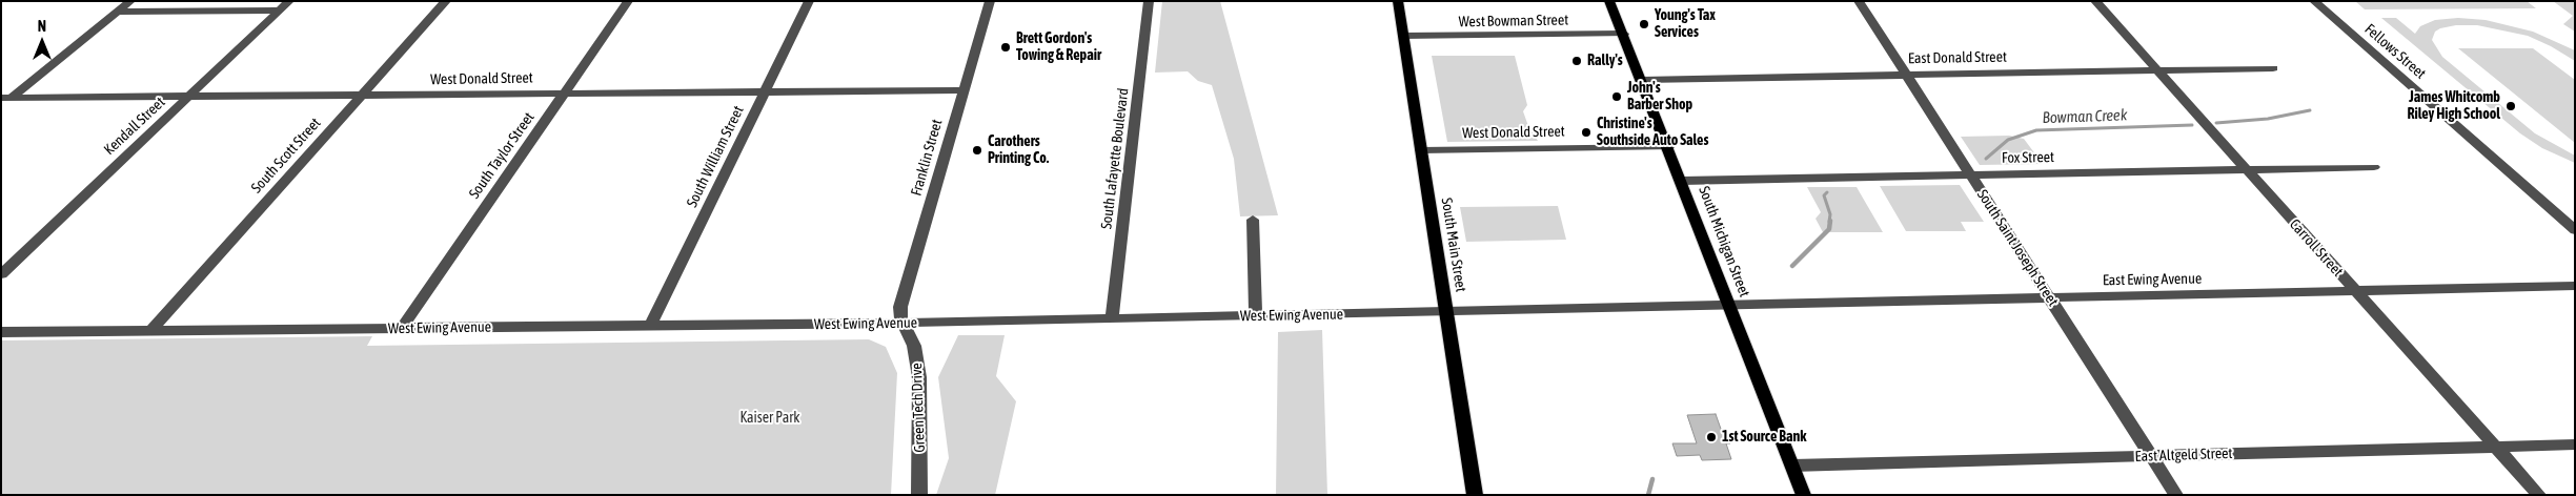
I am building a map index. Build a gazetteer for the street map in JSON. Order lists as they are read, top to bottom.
{
  "streets": {
    "main road": ["South Michigan Street", "South Main Street"],
    "street": [
      "West Bowman Street",
      "Fellows Street",
      "East Donald Street",
      "West Donald Street",
      "Kendall Street",
      "South Scott Street",
      "South Taylor Street",
      "South William Street",
      "Franklin Street",
      "Fox Street",
      "South Lafayette Boulevard",
      "South Saint Joseph Street",
      "Carroll Street",
      "East Ewing Avenue",
      "West Ewing Avenue",
      "Green Tech Drive",
      "East Altgeld Street"
    ]
  },
  "crossings": [
    ["West Bowman Street", "South Michigan Street"],
    ["West Bowman Street", "South Main Street"],
    ["East Donald Street", "South Michigan Street"],
    ["East Donald Street", "South Saint Joseph Street"],
    ["East Donald Street", "Carroll Street"],
    ["West Donald Street", "Kendall Street"],
    ["West Donald Street", "South Scott Street"],
    ["West Donald Street", "South Taylor Street"],
    ["West Donald Street", "South William Street"],
    ["West Donald Street", "Franklin Street"],
    ["West Donald Street", "South Michigan Street"],
    ["West Donald Street", "South Main Street"],
    ["South Scott Street", "West Ewing Avenue"],
    ["South Taylor Street", "West Ewing Avenue"],
    ["South William Street", "West Ewing Avenue"],
    ["Franklin Street", "West Ewing Avenue"],
    ["Franklin Street", "Green Tech Drive"],
    ["Fox Street", "South Michigan Street"],
    ["Fox Street", "South Saint Joseph Street"],
    ["Fox Street", "Carroll Street"],
    ["South Lafayette Boulevard", "West Ewing Avenue"],
    ["South Michigan Street", "East Ewing Avenue"],
    ["South Michigan Street", "West Ewing Avenue"],
    ["South Michigan Street", "East Altgeld Street"],
    ["South Main Street", "West Ewing Avenue"],
    ["South Saint Joseph Street", "East Ewing Avenue"],
    ["South Saint Joseph Street", "East Altgeld Street"],
    ["Carroll Street", "East Ewing Avenue"],
    ["Carroll Street", "East Altgeld Street"],
    ["East Ewing Avenue", "West Ewing Avenue"],
    ["West Ewing Avenue", "Green Tech Drive"]
  ],
  "water": ["Bowman Creek"],
  "parks": ["Kaiser Park"],
  "places": [
    "Young's Tax Services",
    "Brett Gordon's Towing & Repair",
    "Rally's",
    "John's Barber Shop",
    "James Whitcomb Riley High School",
    "Christine's Southside Auto Sales",
    "Carothers Printing Co.",
    "1st Source Bank"
  ],
  "north": "top"
}
